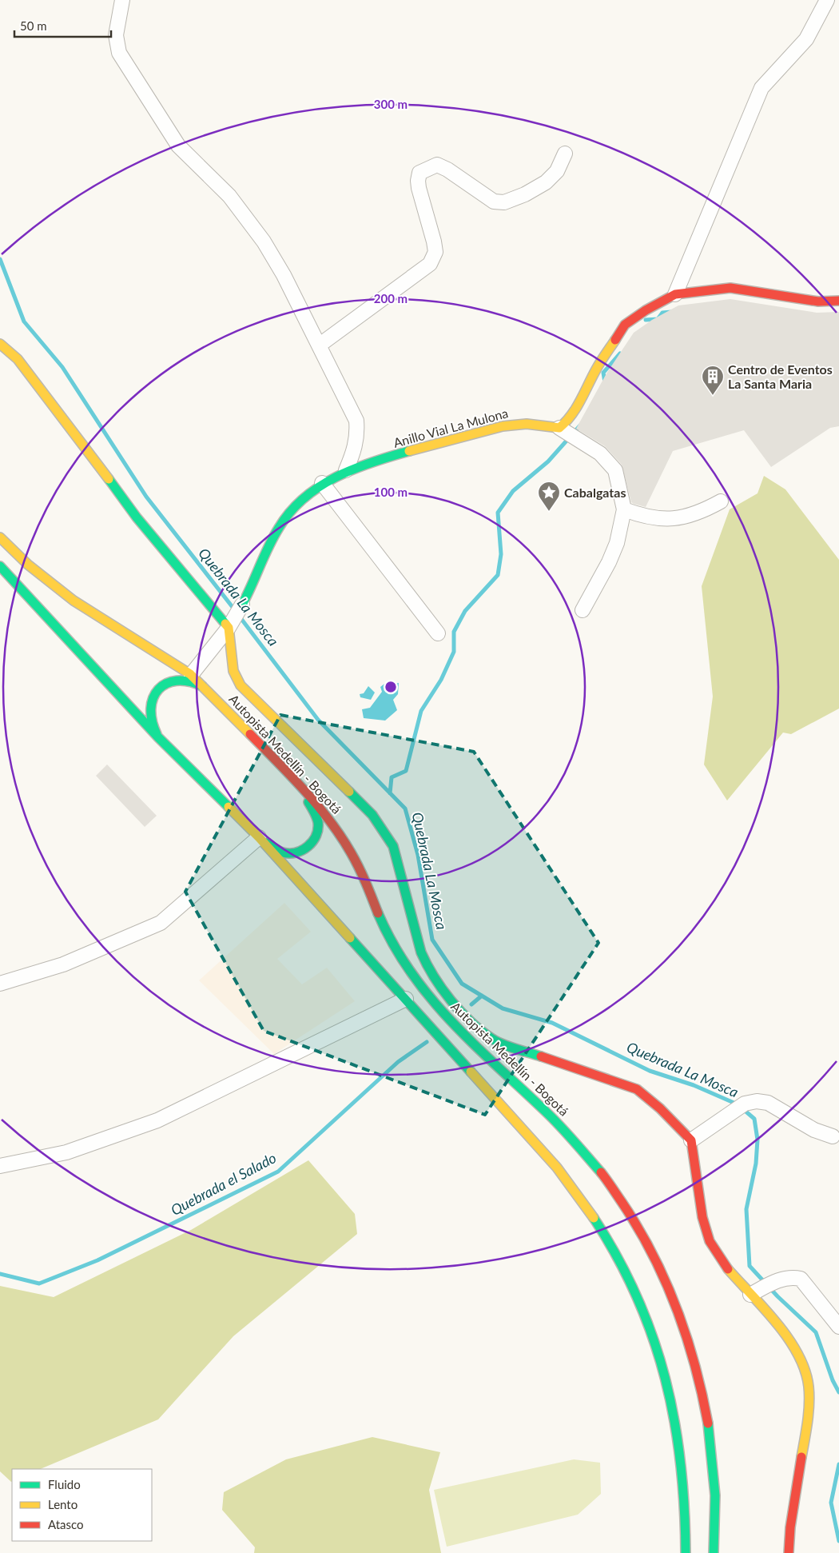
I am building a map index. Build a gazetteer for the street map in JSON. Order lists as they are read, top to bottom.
{
  "streets": {
    "main road": ["Anillo Vial La Mulona", "Autopista Medellín - Bogotá"]
  },
  "water": ["Quebrada La Mosca", "Quebrada el Salado"],
  "places": {
    "building": ["Centro de Eventos La Santa Maria"],
    "place": ["Cabalgatas"]
  },
  "legend": ["Fluido", "Lento", "Atasco"],
  "scale_bar": "50 m",
  "rings": ["300 m", "200 m", "100 m"]
}
